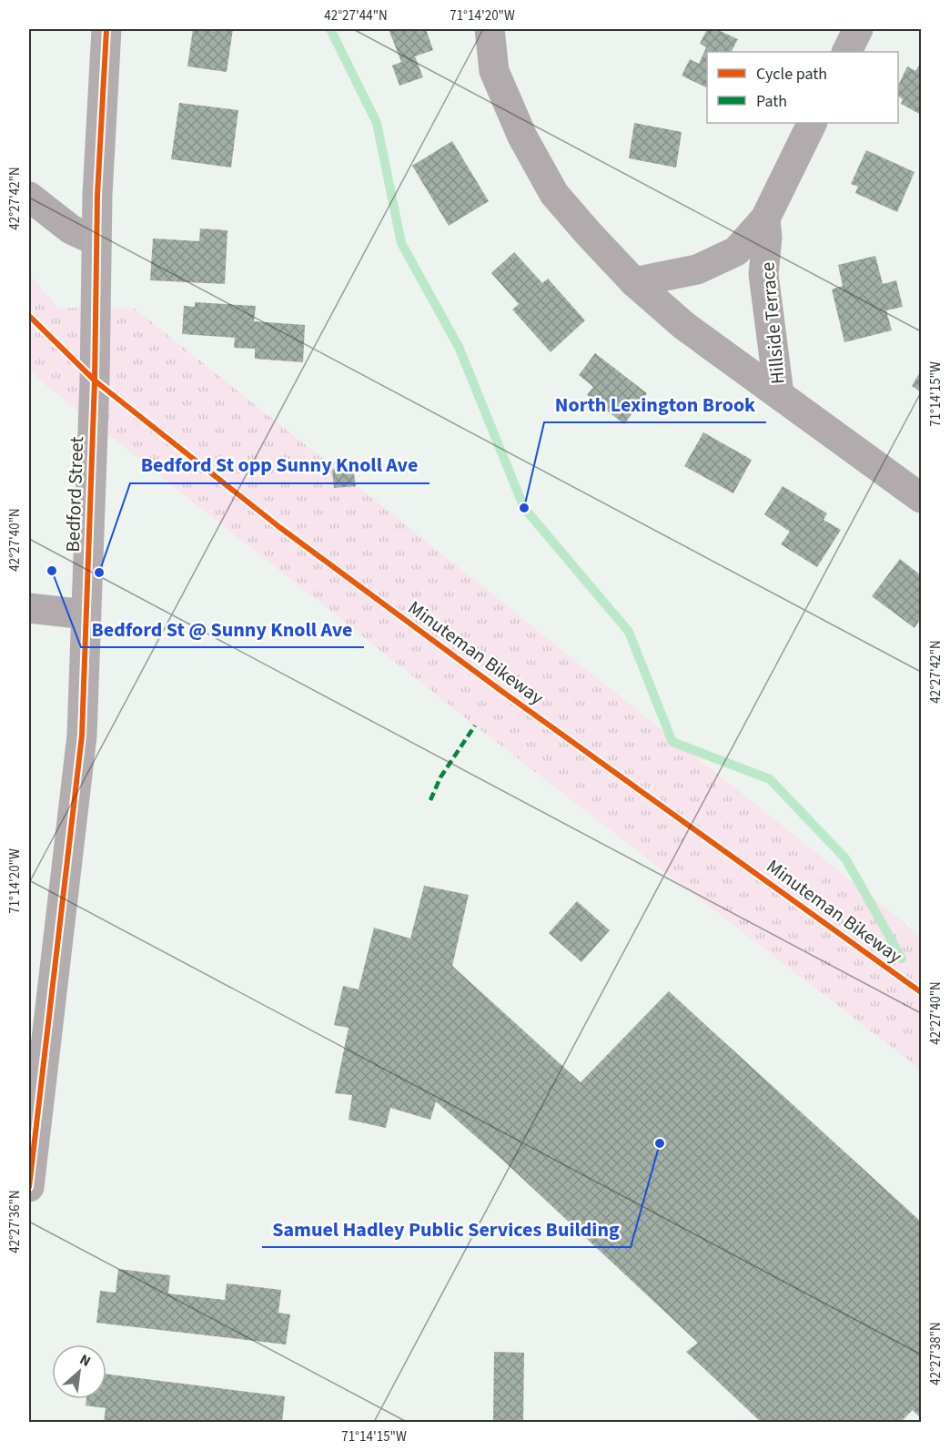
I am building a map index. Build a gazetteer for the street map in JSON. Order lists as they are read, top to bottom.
{
  "streets": {
    "main road": ["Bedford Street"],
    "street": ["Hillside Terrace"],
    "cycle path": ["Minuteman Bikeway"]
  },
  "places": [
    "North Lexington Brook",
    "Bedford St @ Sunny Knoll Ave",
    "Bedford St opp Sunny Knoll Ave",
    "Samuel Hadley Public Services Building"
  ],
  "legend": ["Cycle path", "Path"],
  "north": "top right",
  "coordinates": [
    "42°27'44\"N",
    "71°14'20\"W",
    "42°27'42\"N",
    "71°14'15\"W",
    "42°27'40\"N",
    "42°27'36\"N",
    "42°27'38\"N"
  ]
}
